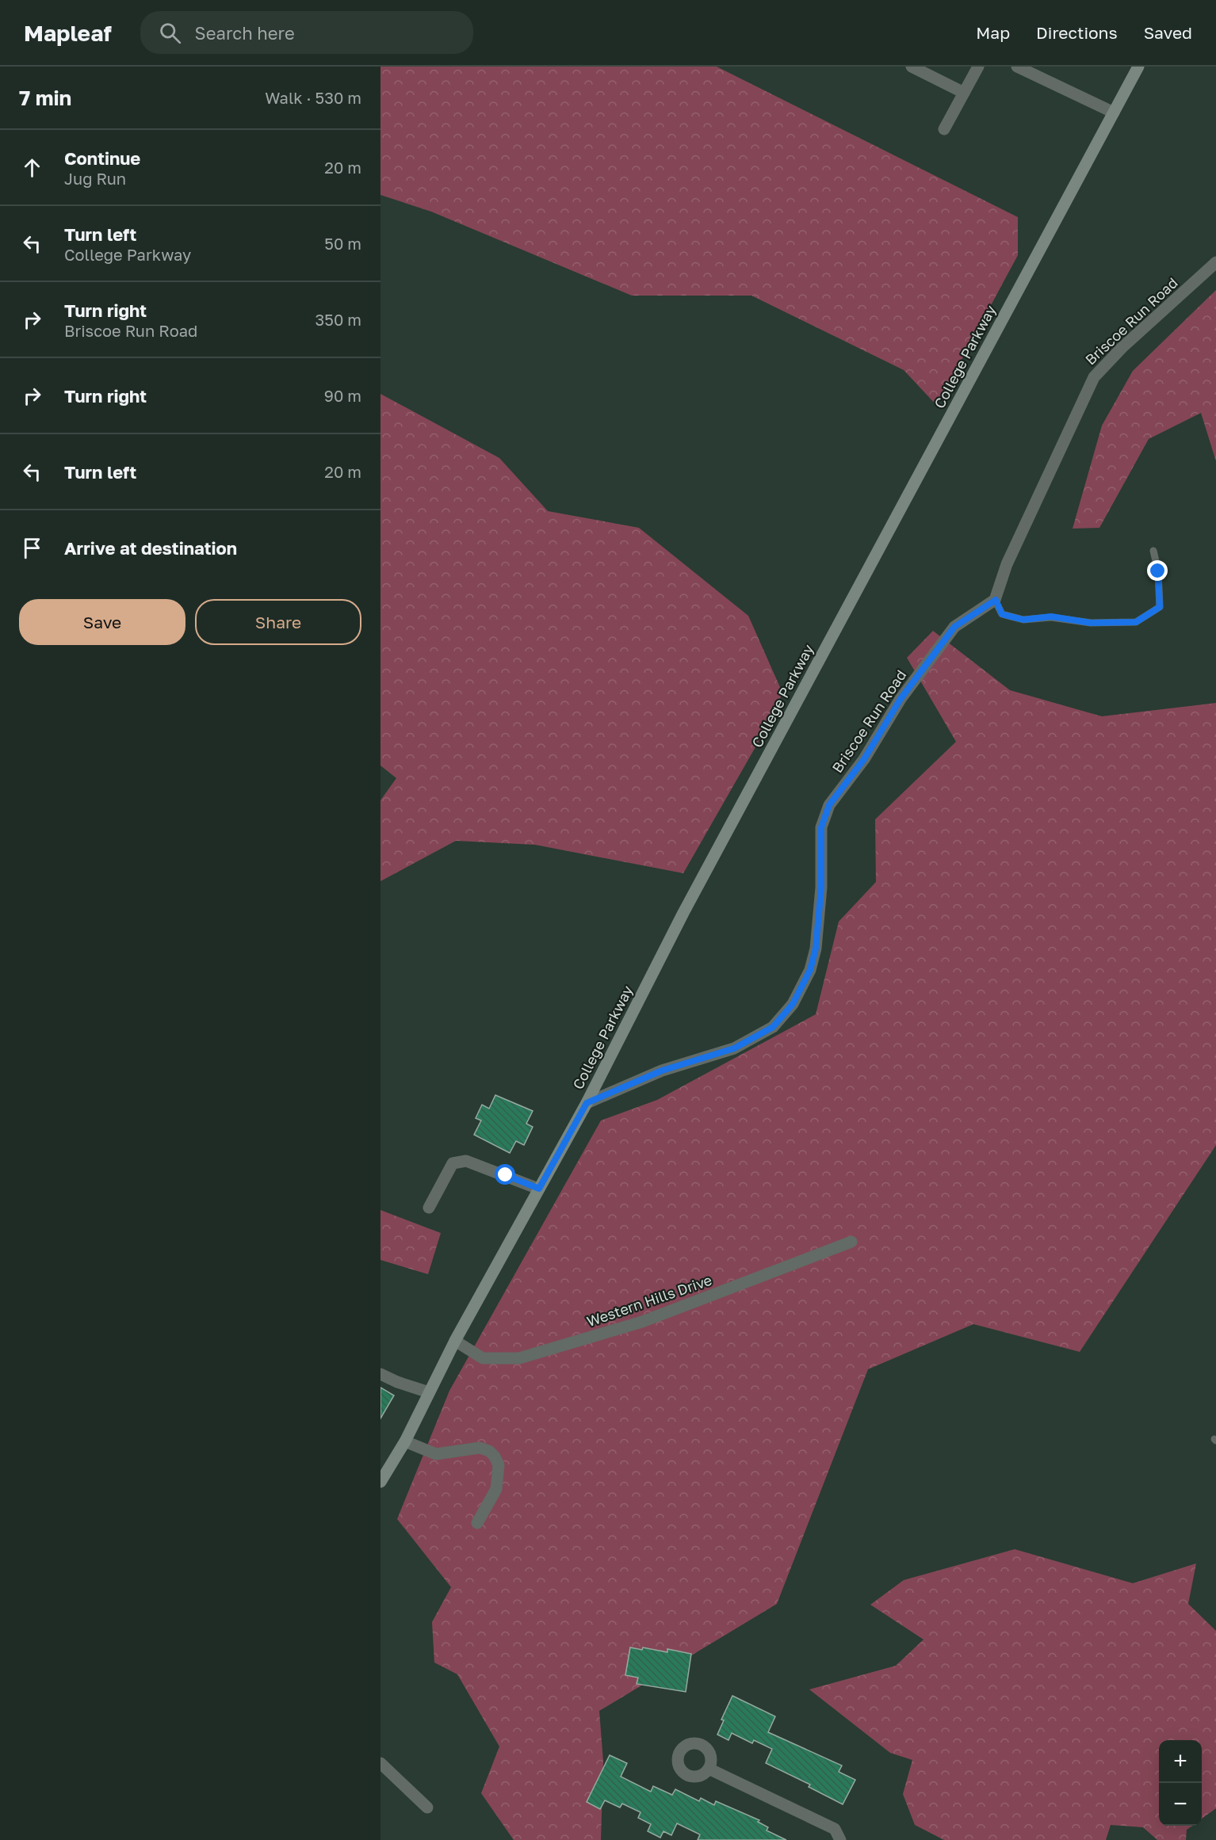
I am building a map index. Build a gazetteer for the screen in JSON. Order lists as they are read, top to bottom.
{
  "streets": {
    "street": ["Briscoe Run Road", "College Parkway", "Western Hills Drive"]
  },
  "crossings": [
    ["Briscoe Run Road", "College Parkway"],
    ["College Parkway", "Western Hills Drive"]
  ],
  "page": {
    "header": "Mapleaf",
    "search": "Search here",
    "nav": ["Map", "Directions", "Saved"],
    "heading": ["7 min", "Walk · 530 m"],
    "list": [
      ["Continue", "Jug Run", "20 m"],
      ["Turn left", "College Parkway", "50 m"],
      ["Turn right", "Briscoe Run Road", "350 m"],
      ["Turn right", "90 m"],
      ["Turn left", "20 m"],
      "Arrive at destination"
    ],
    "buttons": ["Save", "Share"],
    "map_buttons": ["+", "−"]
  }
}
